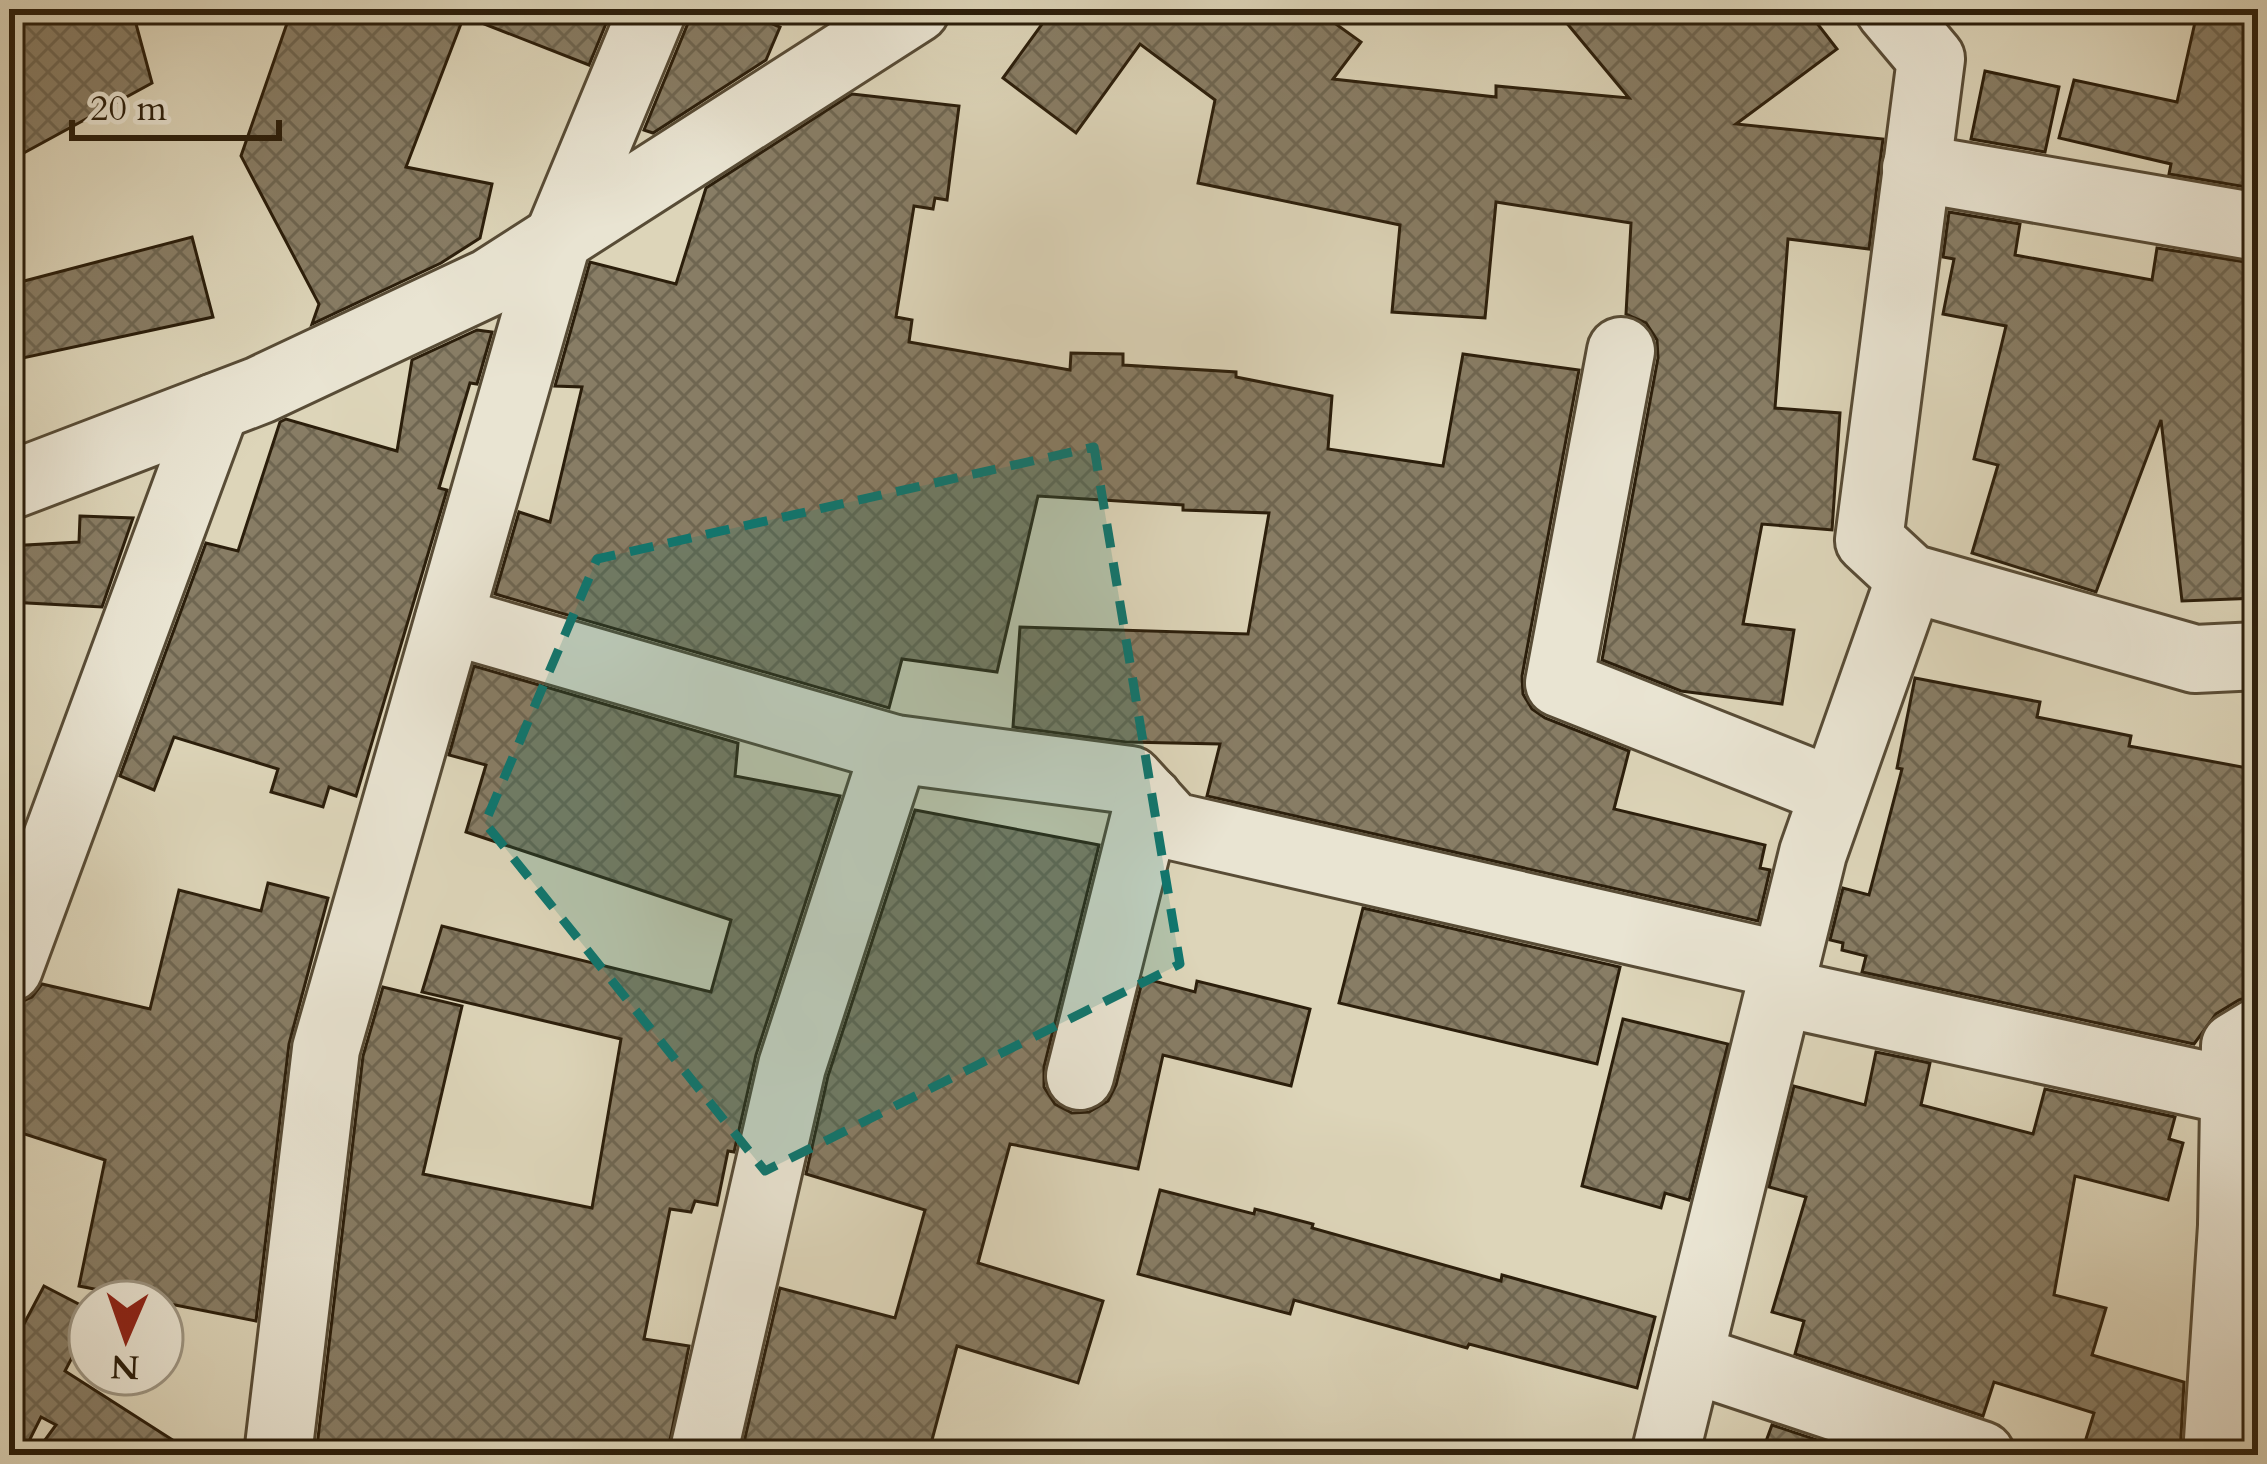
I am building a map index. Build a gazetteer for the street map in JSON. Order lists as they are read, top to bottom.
{
  "scale_bar": "20 m",
  "north": "bottom"
}
